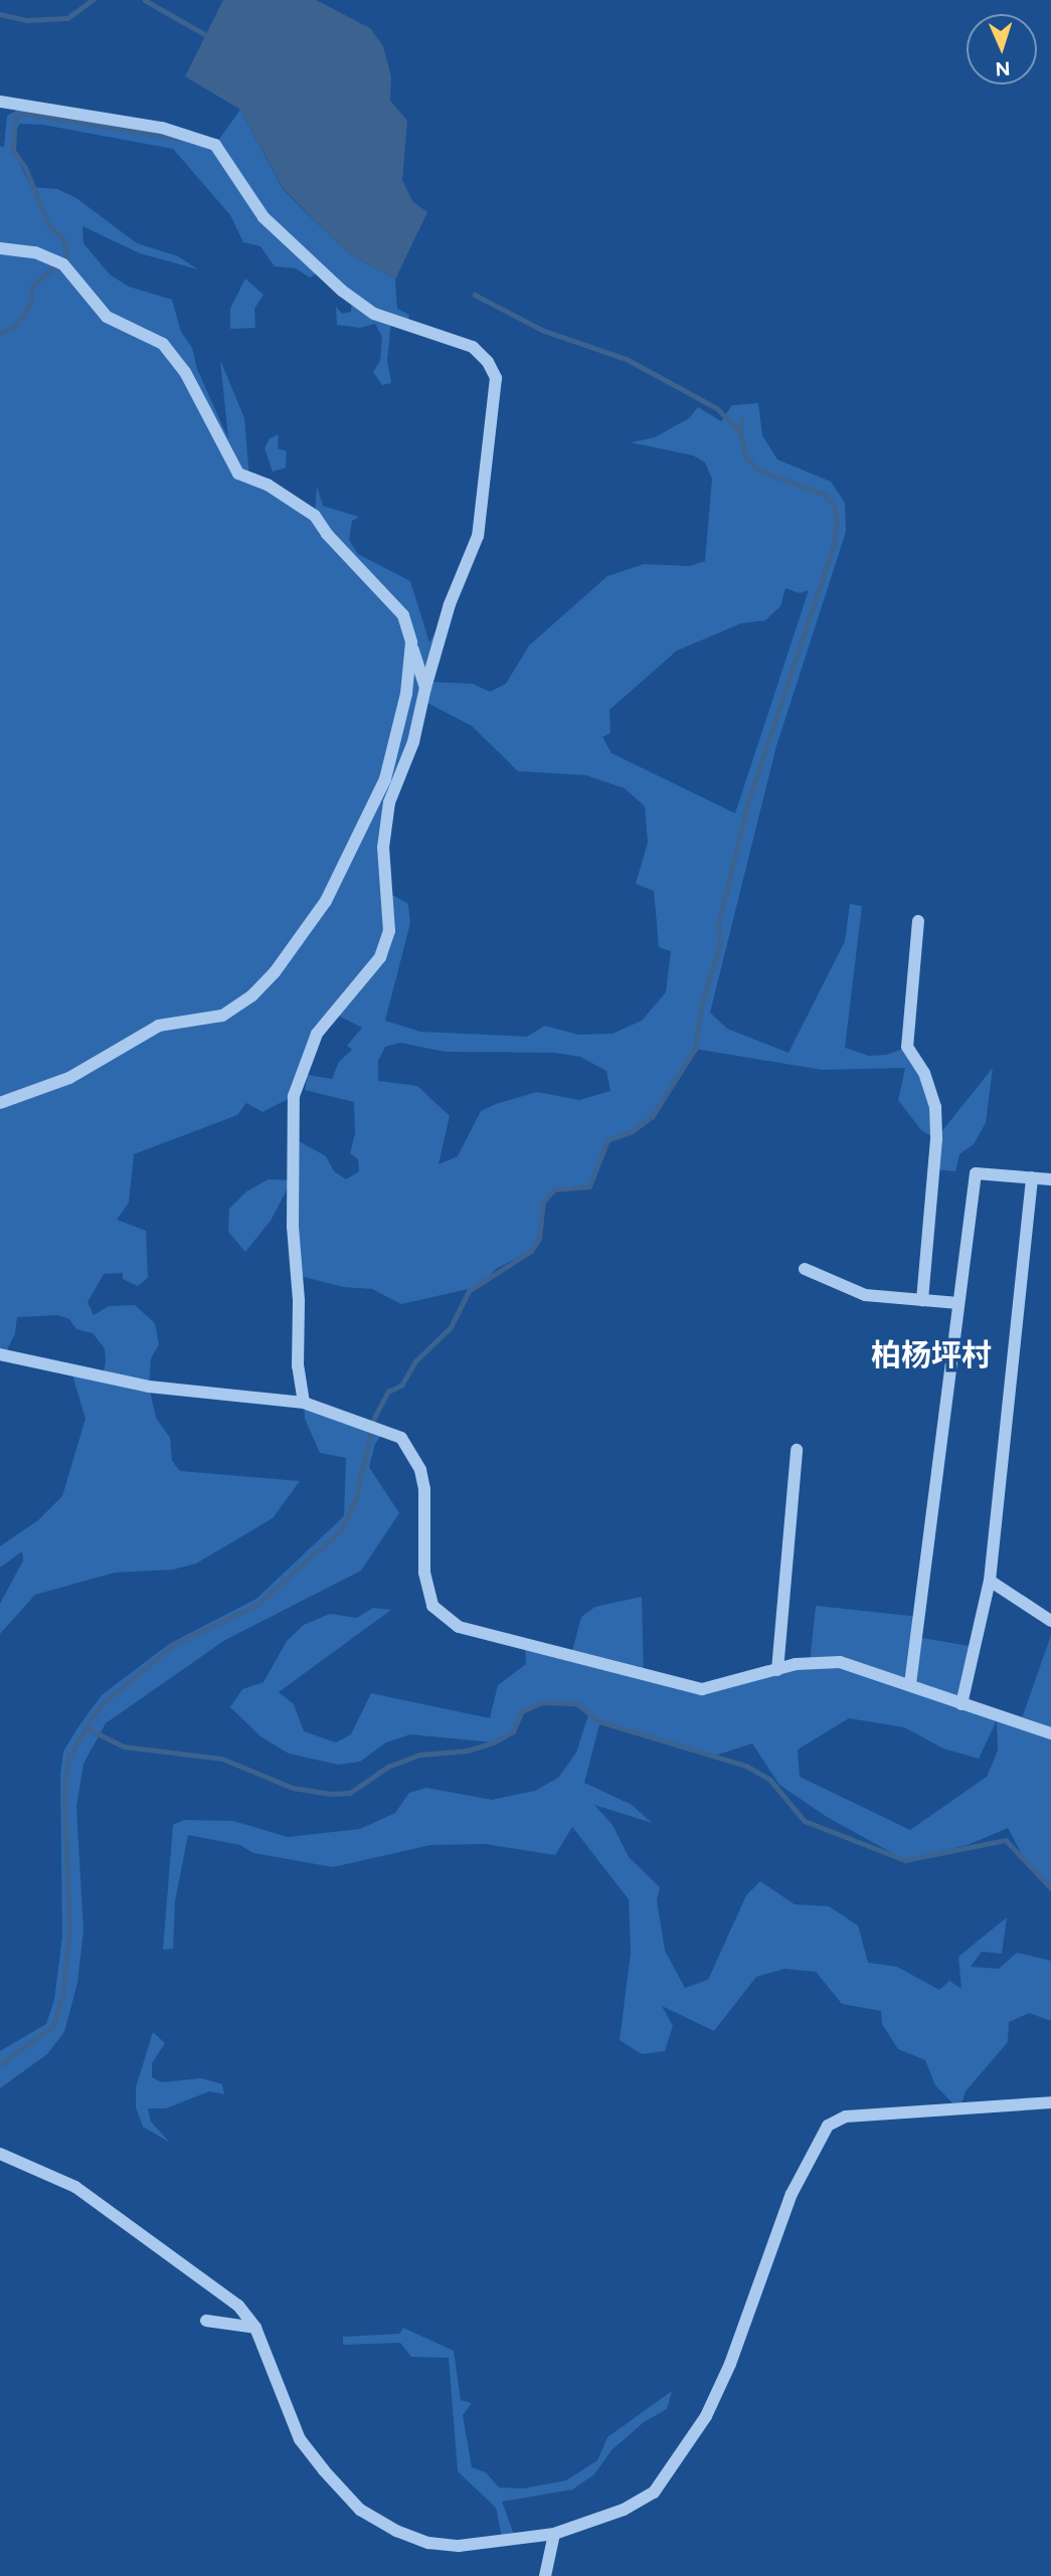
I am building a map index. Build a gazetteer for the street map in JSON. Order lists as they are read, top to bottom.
{
  "districts": ["柏杨坪村"],
  "north": "bottom"
}
